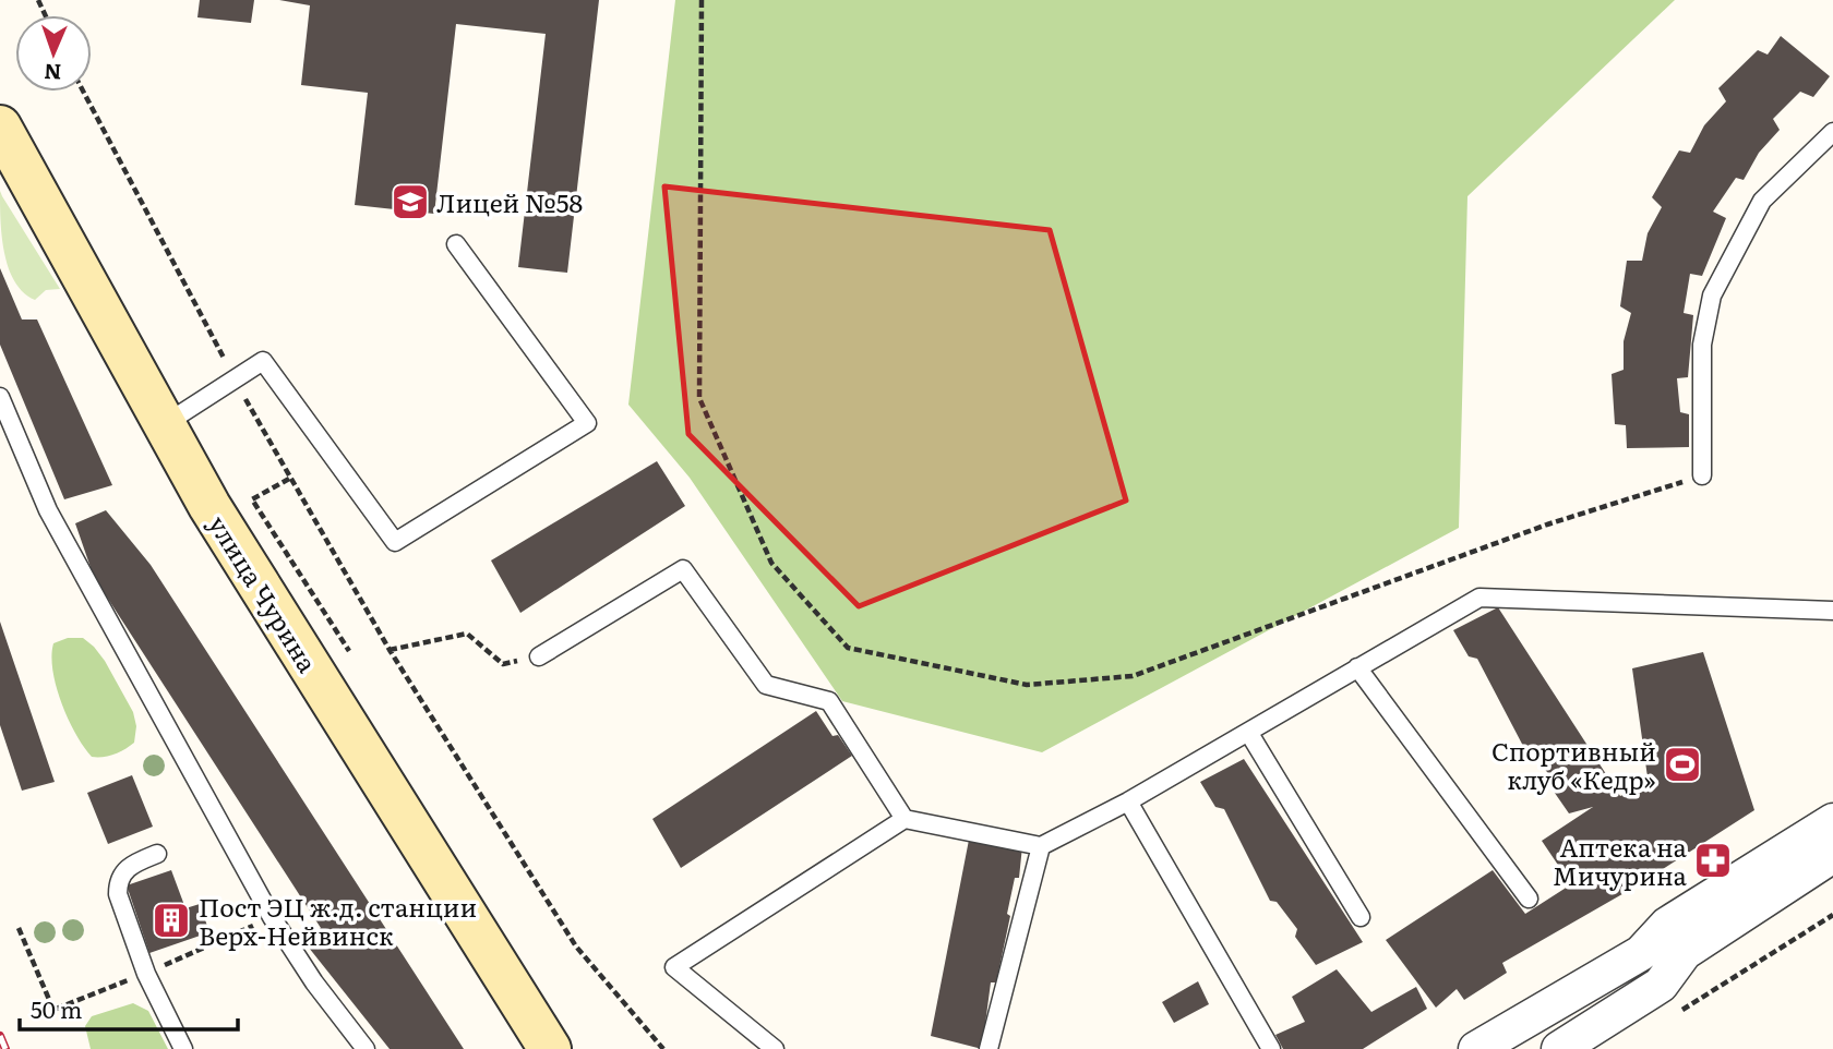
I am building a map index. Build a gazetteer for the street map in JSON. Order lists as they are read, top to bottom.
{
  "streets": {
    "street": ["улица Чурина"]
  },
  "places": {
    "school or university": ["Лицей №58"],
    "sports": ["Спортивный клуб «Кедр»"],
    "pharmacy": ["Аптека на Мичурина"],
    "building": ["Пост ЭЦ ж.д. станции Верх-Нейвинск"]
  },
  "scale_bar": "50 m",
  "north": "bottom"
}
